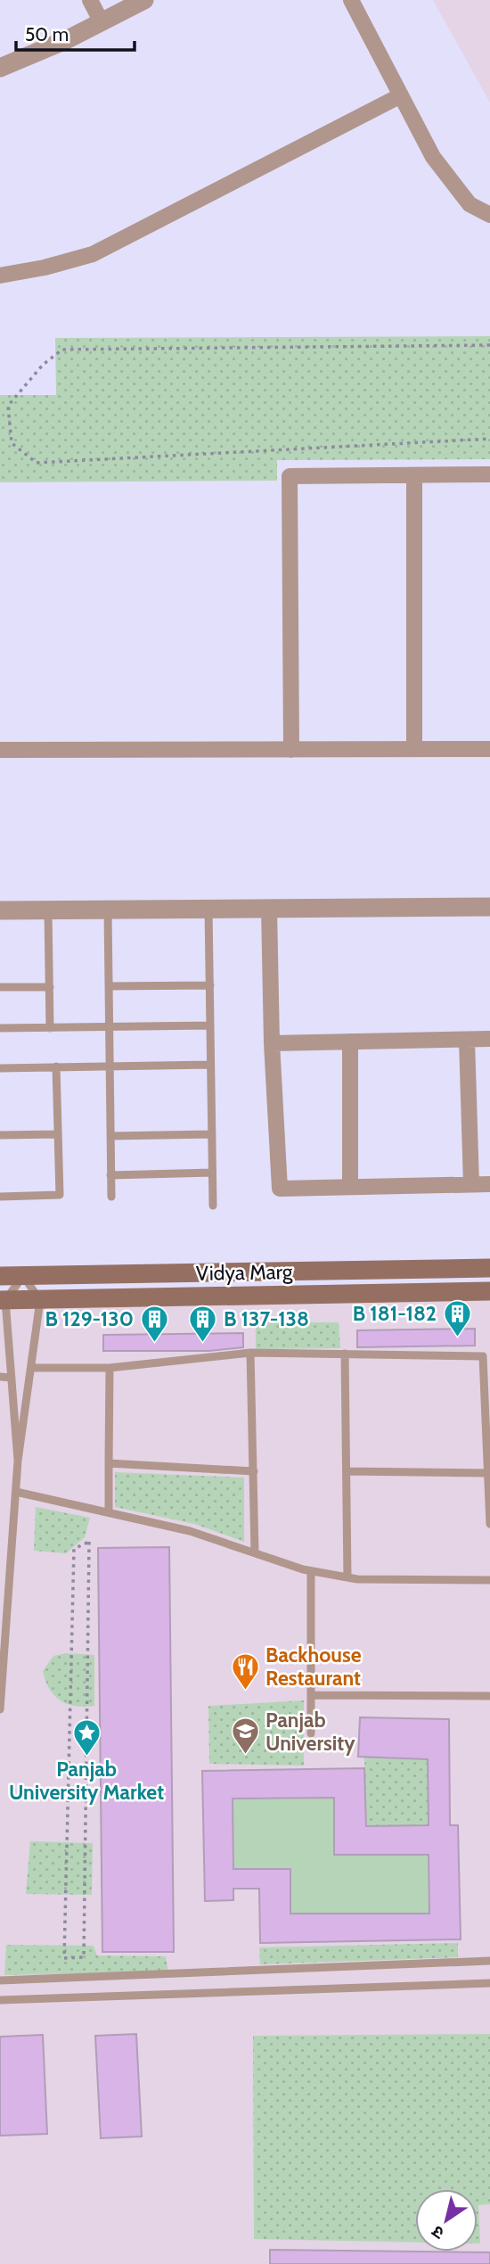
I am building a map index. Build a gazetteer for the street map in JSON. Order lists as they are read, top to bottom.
{
  "streets": {
    "main road": ["Vidya Marg"]
  },
  "places": {
    "building": ["B 181-182", "B 129-130", "B 137-138"],
    "restaurant": ["Backhouse Restaurant"],
    "school or university": ["Panjab University"],
    "place": ["Panjab University Market"]
  },
  "scale_bar": "50 m",
  "north": "bottom left"
}
